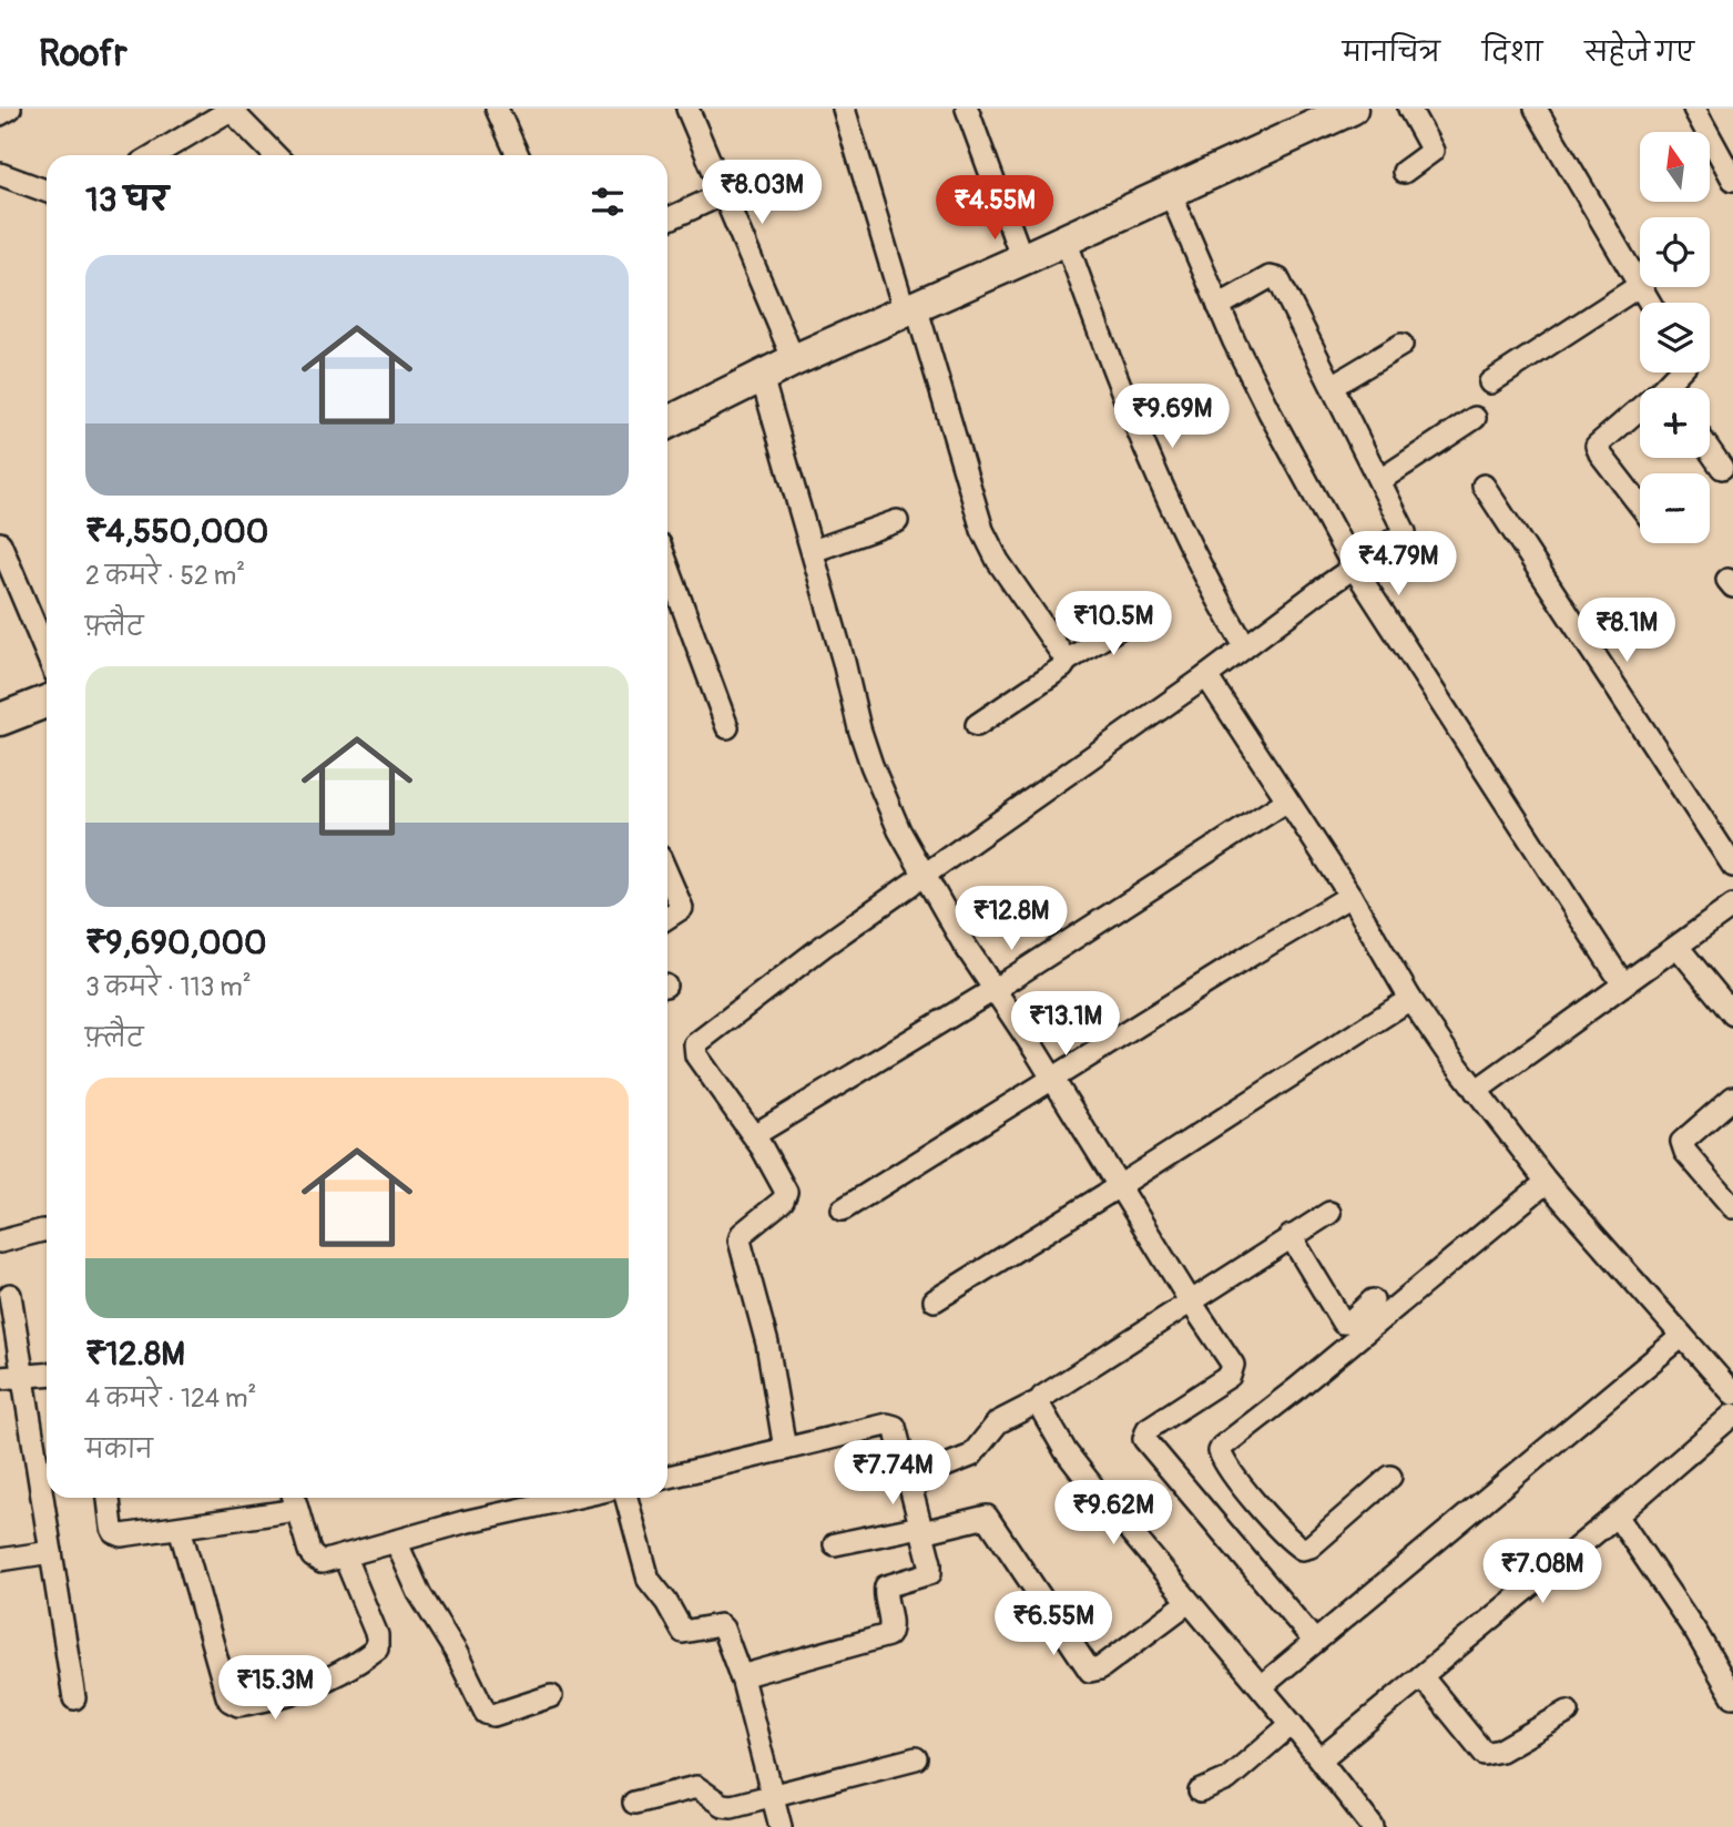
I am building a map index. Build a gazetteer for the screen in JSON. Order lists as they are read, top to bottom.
{
  "north": "top",
  "page": {
    "header": "Roofr",
    "nav": ["मानचित्र", "दिशा", "सहेजे गए"],
    "map_buttons": ["+", "−"],
    "heading": "13 घर",
    "price": [
      "₹8.03M",
      "₹4.55M",
      "₹9.69M",
      "₹4.79M",
      "₹10.5M",
      "₹8.1M",
      "₹12.8M",
      "₹13.1M",
      "₹7.74M",
      "₹9.62M",
      "₹7.08M",
      "₹6.55M",
      "₹15.3M"
    ],
    "list": [
      {
        "name": "₹4,550,000",
        "note": "2 कमरे · 52 m² · फ़्लैट"
      },
      {
        "name": "₹9,690,000",
        "note": "3 कमरे · 113 m² · फ़्लैट"
      },
      {
        "name": "₹12.8M",
        "note": "4 कमरे · 124 m² · मकान"
      }
    ]
  }
}
